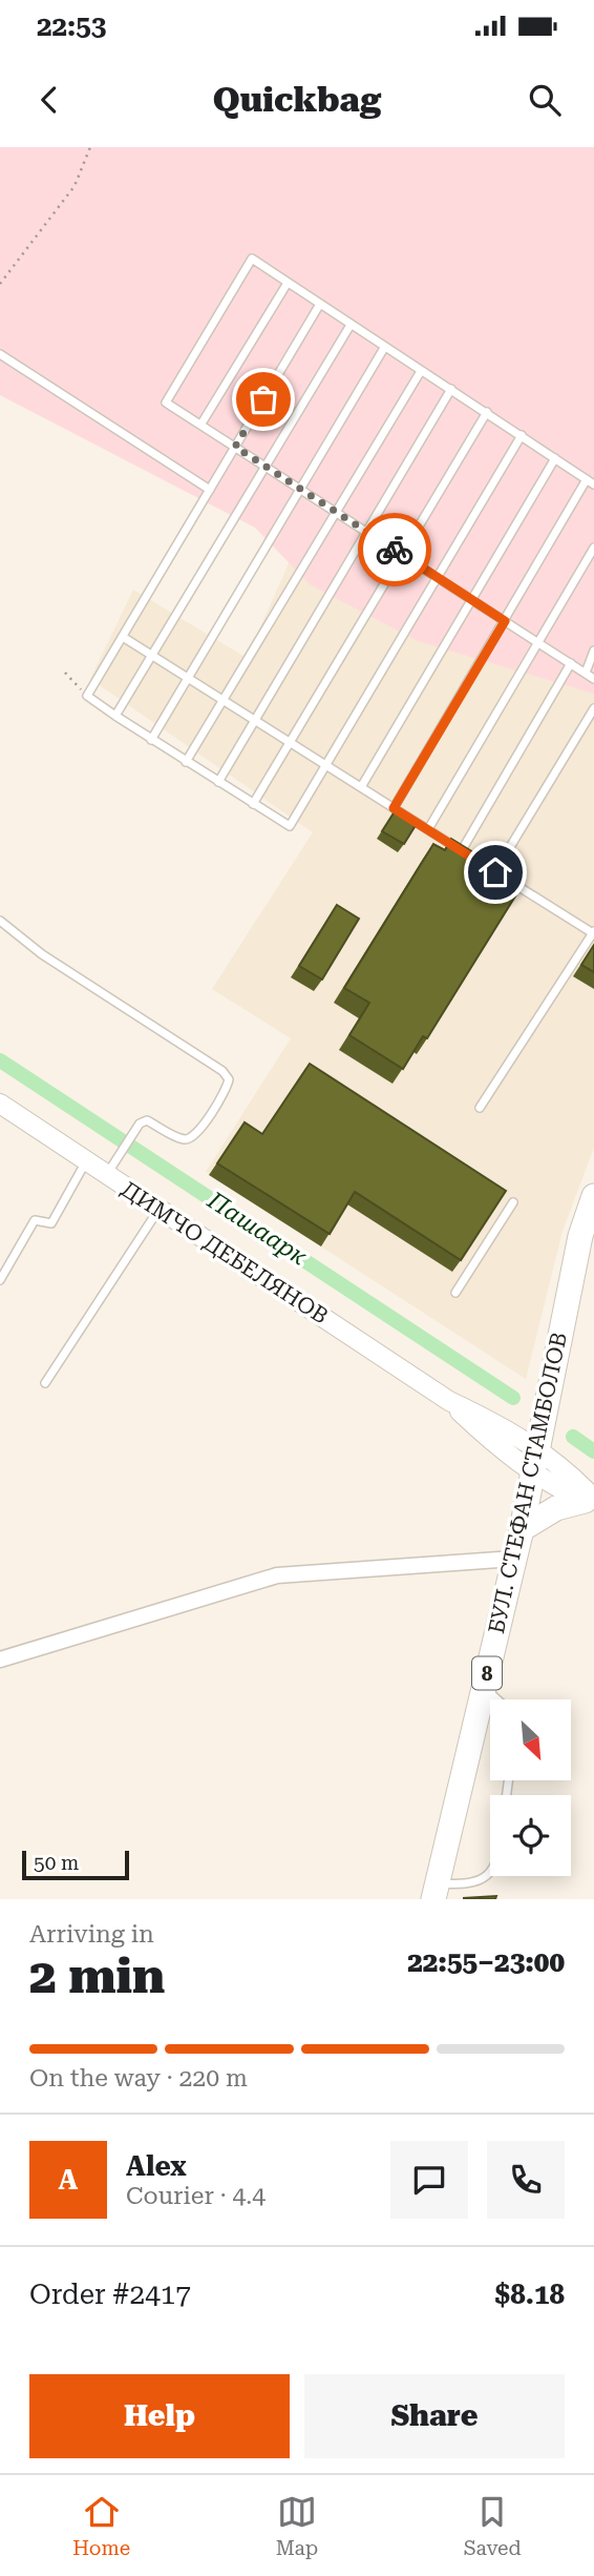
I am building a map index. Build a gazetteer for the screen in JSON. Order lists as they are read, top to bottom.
{
  "streets": {
    "main road": ["БУЛ. СТЕФАН СТАМБОЛОВ", "8"],
    "street": ["ДИМЧО ДЕБЕЛЯНОВ"]
  },
  "crossings": [
    ["ДИМЧО ДЕБЕЛЯНОВ", "БУЛ. СТЕФАН СТАМБОЛОВ"]
  ],
  "water": ["Пашаарк"],
  "scale_bar": "50 m",
  "north": "bottom right",
  "page": {
    "status": "22:53",
    "header": "Quickbag",
    "scale": "50 m",
    "heading": ["2 min", "Arriving in", "22:55–23:00"],
    "panel": [
      "Alex",
      "Courier · 4.4",
      "Order #2417",
      "$8.18"
    ],
    "bar": "On the way · 220 m",
    "round": "A",
    "buttons": ["Help", "Share"],
    "tabs": ["Home", "Map", "Saved"]
  }
}
